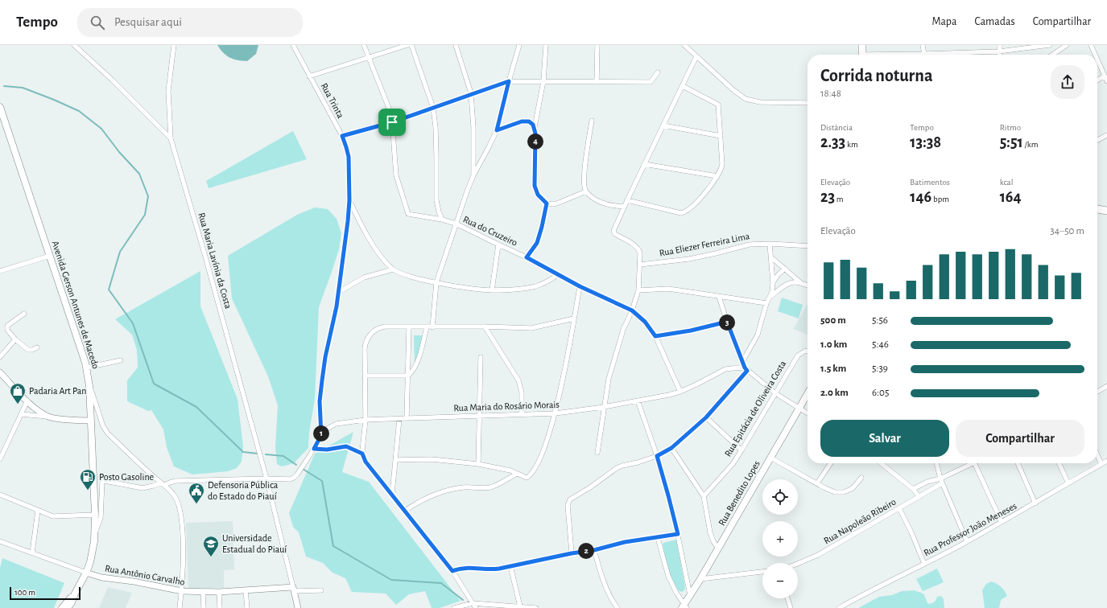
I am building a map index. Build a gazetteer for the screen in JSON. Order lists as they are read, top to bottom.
{
  "streets": {
    "main road": ["Avenida Gerson Antunes de Macedo", "Rua Benedito Lopes"],
    "street": [
      "Rua Trinta",
      "Rua do Cruzeiro",
      "Rua Eliezer Ferreira Lima",
      "Rua Maria Lavínia da Costa",
      "Rua Maria do Rosário Morais",
      "Rua Epitácia de Oliveira Costa",
      "Rua Napoleão Ribeiro",
      "Rua Professor João Meneses",
      "Rua Antônio Carvalho"
    ]
  },
  "crossings": [
    ["Rua Trinta", "Rua Maria do Rosário Morais"],
    ["Rua do Cruzeiro", "Rua Maria do Rosário Morais"],
    ["Rua Maria Lavínia da Costa", "Rua Maria do Rosário Morais"],
    ["Rua Maria Lavínia da Costa", "Rua Antônio Carvalho"],
    ["Avenida Gerson Antunes de Macedo", "Rua Antônio Carvalho"]
  ],
  "places": {
    "shop": ["Padaria Art Pan"],
    "fuel station": ["Posto Gasoline"],
    "public building": ["Defensoria Pública do Estado do Piauí"],
    "school or university": ["Universidade Estadual do Piauí"]
  },
  "scale_bar": "100 m",
  "page": {
    "header": "Tempo",
    "search": "Pesquisar aqui",
    "nav": ["Mapa", "Camadas", "Compartilhar"],
    "heading": ["Corrida noturna", "18:48"],
    "stats": [
      ["Distância", "2.33 km"],
      ["Tempo", "13:38"],
      ["Ritmo", "5:51 /km"],
      ["Elevação", "23 m"],
      ["Batimentos", "146 bpm"],
      ["kcal", "164"]
    ],
    "pins": [
      "4",
      "3",
      "1",
      "2"
    ],
    "chart": ["Elevação", "34–50 m"],
    "list": [
      {
        "name": "500 m",
        "note": "5:56"
      },
      {
        "name": "1.0 km",
        "note": "5:46"
      },
      {
        "name": "1.5 km",
        "note": "5:39"
      },
      {
        "name": "2.0 km",
        "note": "6:05"
      }
    ],
    "buttons": ["Salvar", "Compartilhar"],
    "map_buttons": ["+", "−"],
    "scale": "100 m"
  }
}
